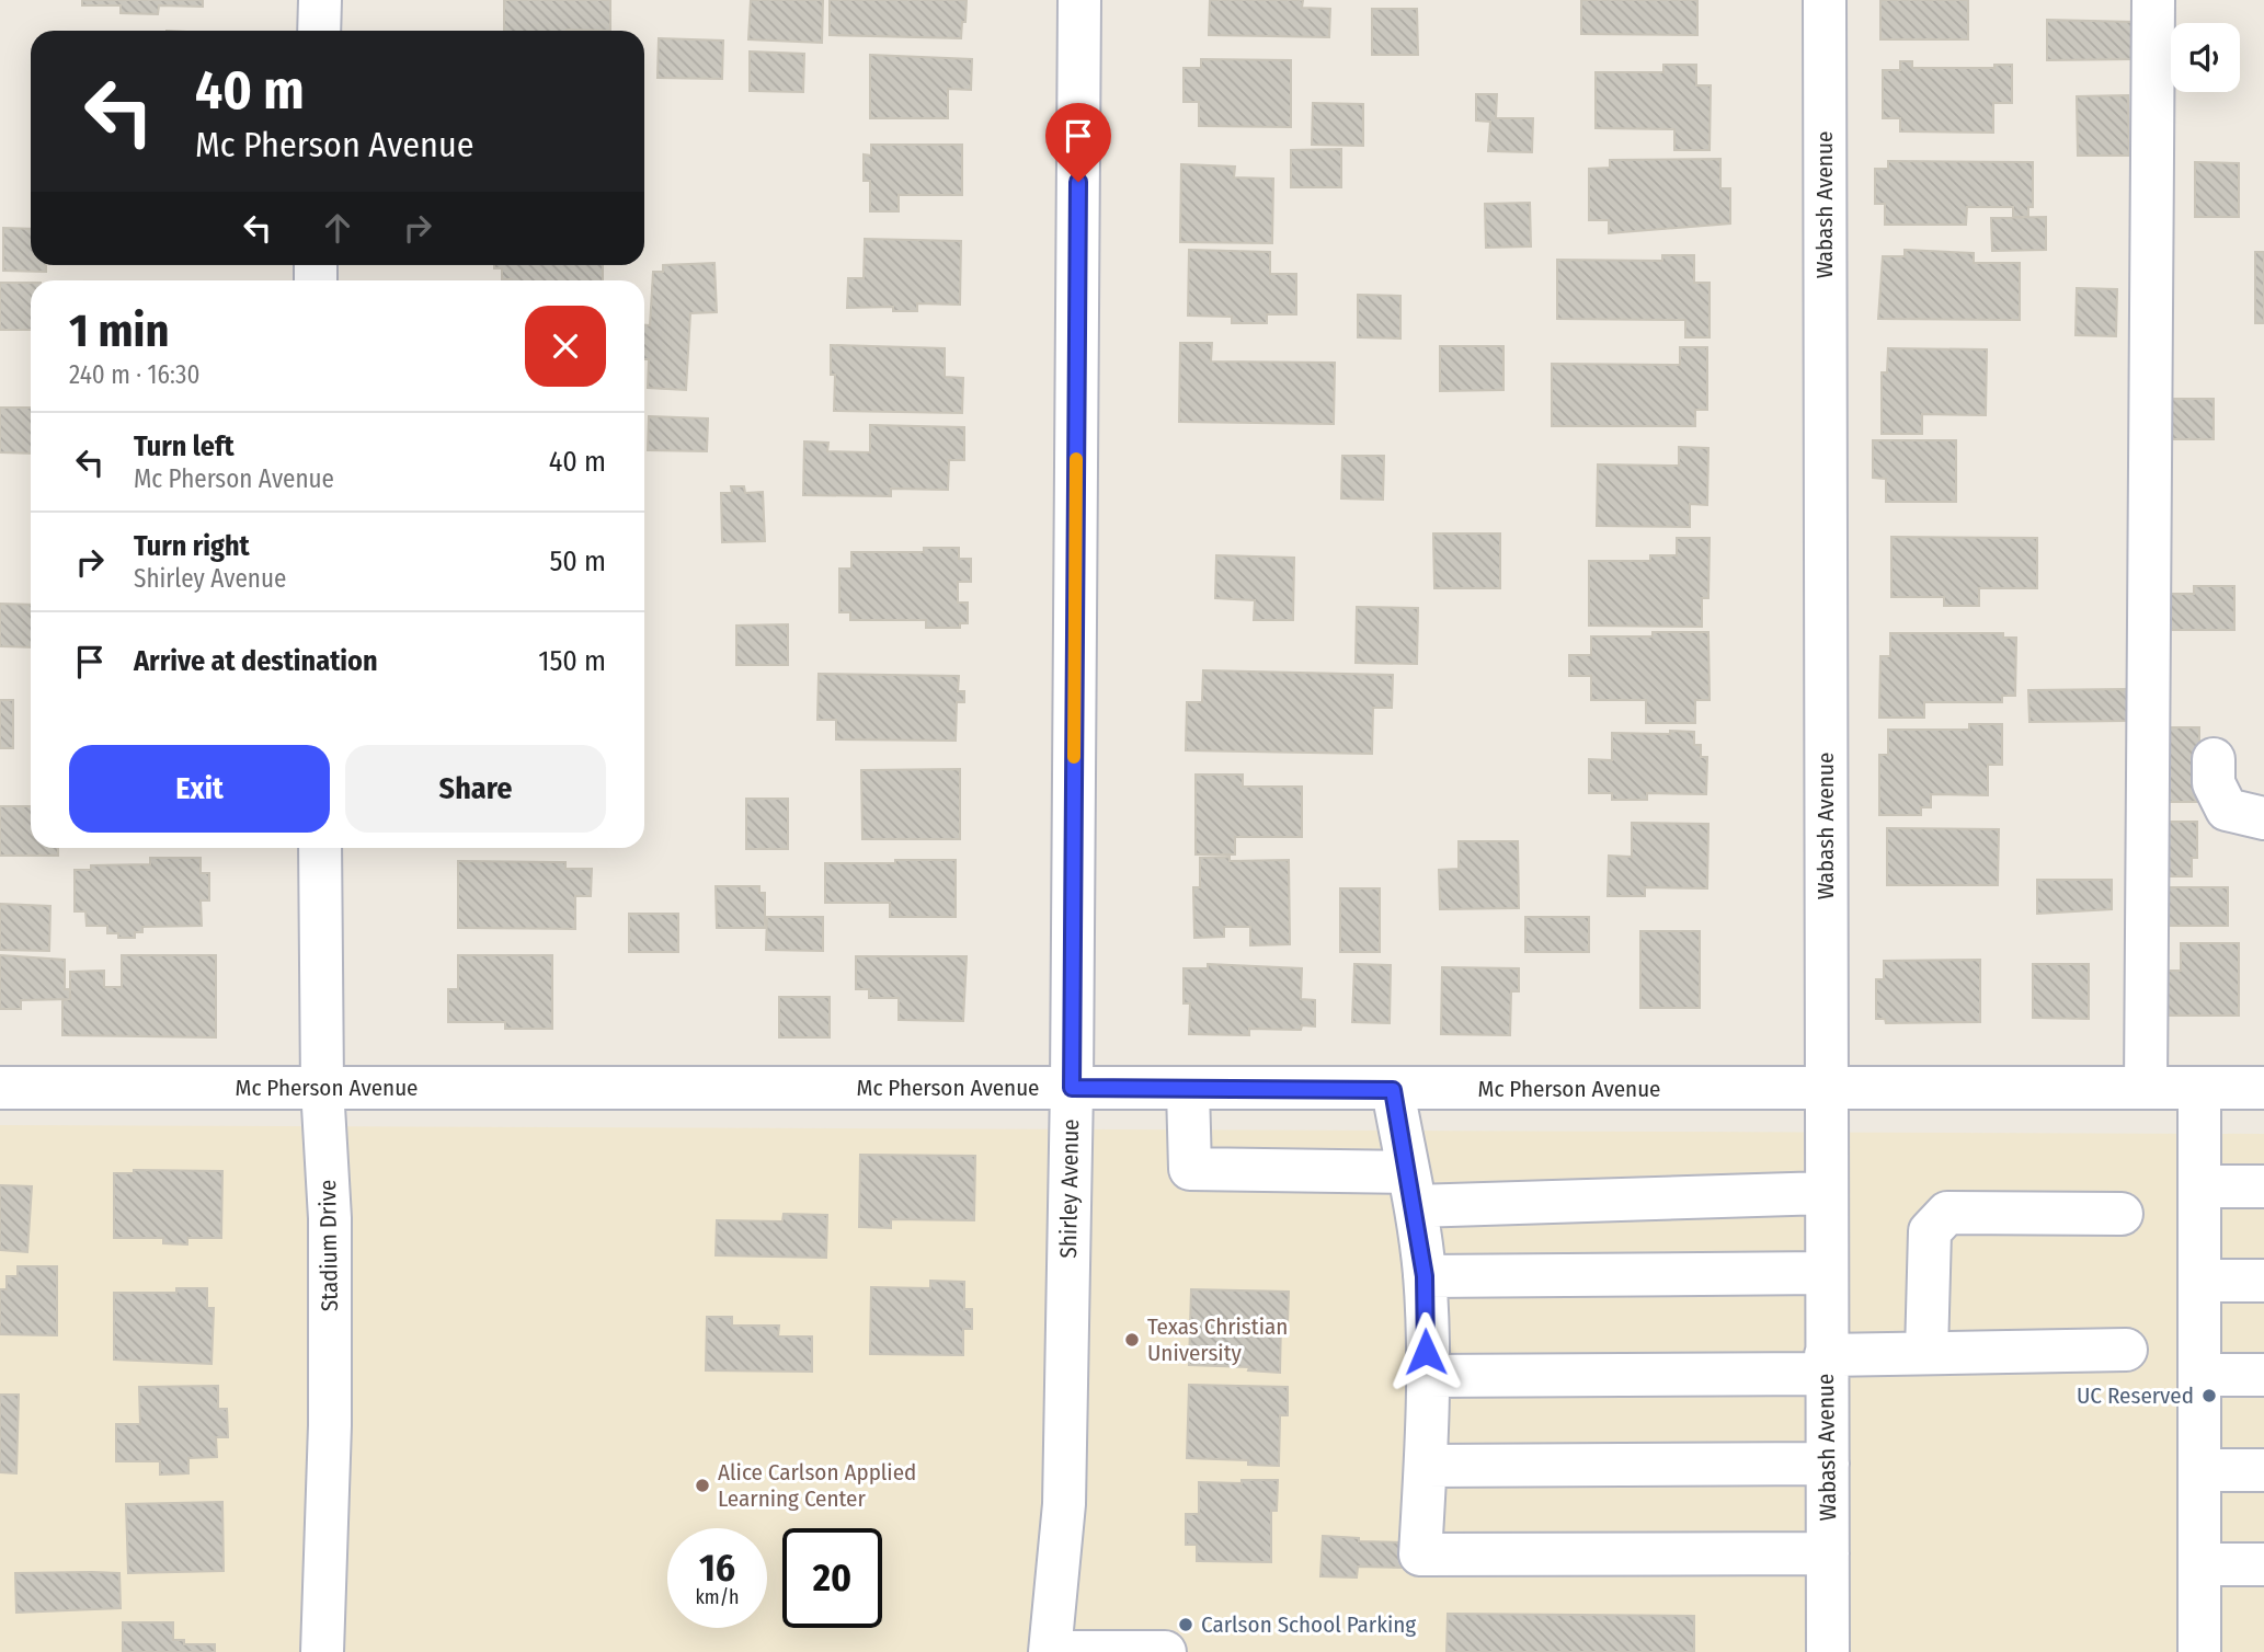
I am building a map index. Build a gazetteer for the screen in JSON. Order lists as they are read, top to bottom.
{
  "streets": {
    "street": [
      "Wabash Avenue",
      "Mc Pherson Avenue",
      "Shirley Avenue",
      "Stadium Drive"
    ]
  },
  "crossings": [
    ["Wabash Avenue", "Mc Pherson Avenue"],
    ["Mc Pherson Avenue", "Shirley Avenue"],
    ["Mc Pherson Avenue", "Stadium Drive"]
  ],
  "places": [
    "Texas Christian University",
    "UC Reserved",
    "Alice Carlson Applied Learning Center",
    "Carlson School Parking"
  ],
  "page": {
    "turn": ["40 m", "Mc Pherson Avenue"],
    "heading": ["1 min", "240 m · 16:30"],
    "list": [
      {
        "name": "Turn left",
        "note": "Mc Pherson Avenue",
        "value": "40 m"
      },
      {
        "name": "Turn right",
        "note": "Shirley Avenue",
        "value": "50 m"
      },
      {
        "name": "Arrive at destination",
        "value": "150 m"
      }
    ],
    "buttons": ["Exit", "Share"],
    "speed": "16 km/h",
    "limit": "20"
  }
}
